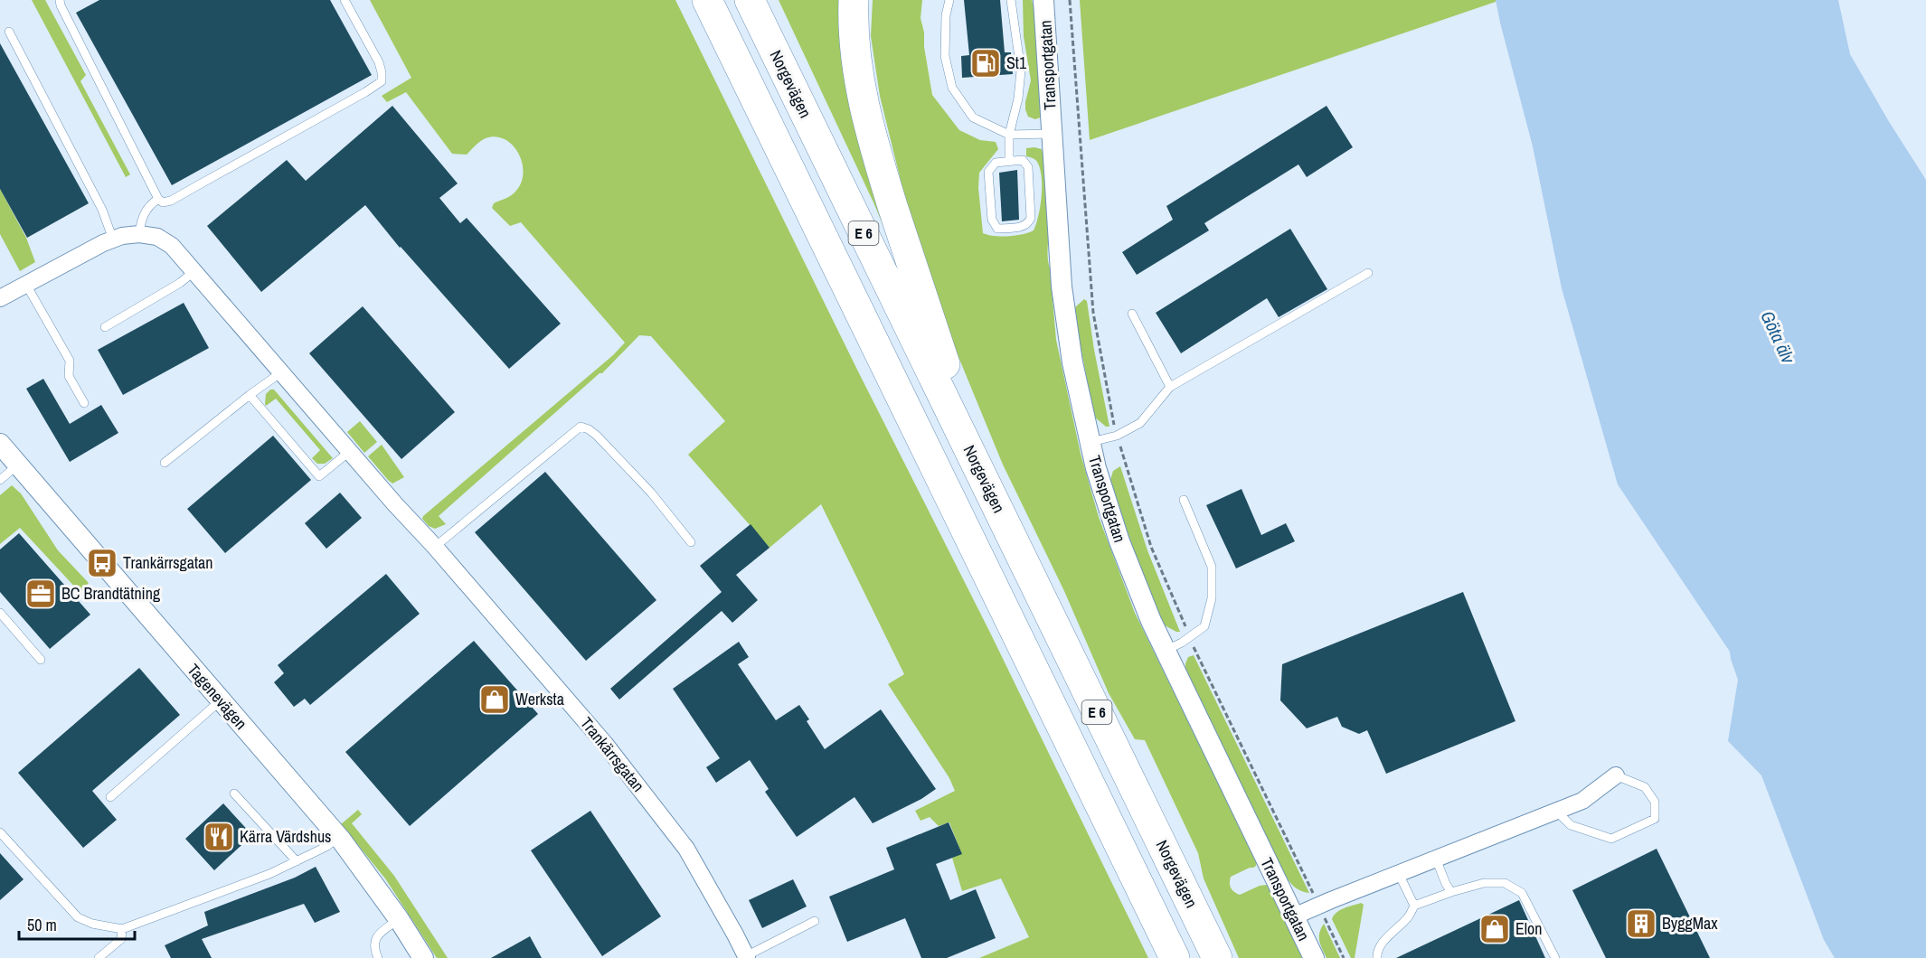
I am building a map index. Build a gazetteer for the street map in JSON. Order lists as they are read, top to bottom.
{
  "streets": {
    "highway": ["Norgevägen", "E 6"],
    "street": ["Transportgatan", "Tagenevägen", "Trankärrsgatan"]
  },
  "water": ["Göta älv"],
  "places": {
    "fuel station": ["St1"],
    "bus stop": ["Trankärrsgatan"],
    "office": ["BC Brandtätning"],
    "shop": ["Werksta", "Elon"],
    "restaurant": ["Kärra Värdshus"],
    "building": ["ByggMax"]
  },
  "scale_bar": "50 m"
}
